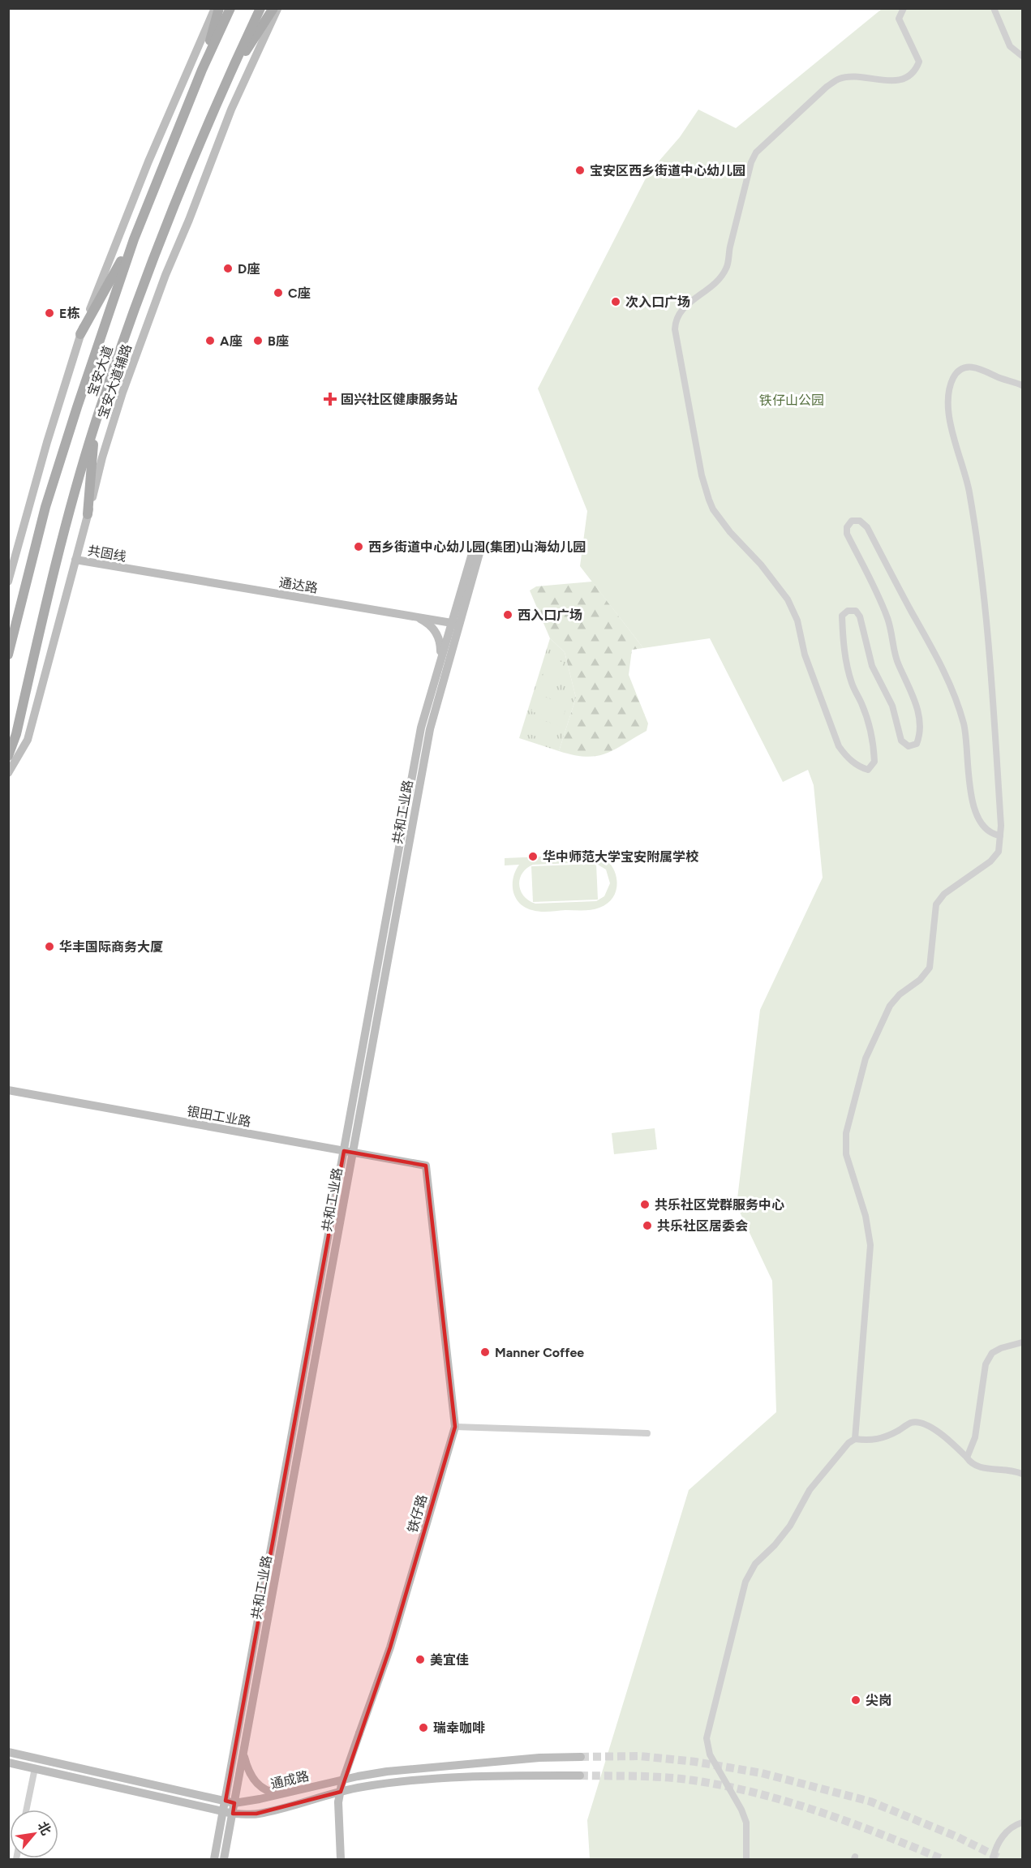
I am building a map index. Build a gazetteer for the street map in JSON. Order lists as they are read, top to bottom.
{
  "streets": {
    "main road": ["宝安大道"],
    "street": [
      "宝安大道辅路",
      "共固线",
      "通达路",
      "共和工业路",
      "银田工业路",
      "铁仔路",
      "通成路"
    ]
  },
  "crossings": [
    ["宝安大道辅路", "共固线"],
    ["共固线", "通达路"],
    ["通达路", "共和工业路"],
    ["共和工业路", "银田工业路"],
    ["共和工业路", "通成路"],
    ["银田工业路", "铁仔路"]
  ],
  "parks": ["铁仔山公园"],
  "places": {
    "other": [
      "宝安区西乡街道中心幼儿园",
      "D座",
      "C座",
      "次入口广场",
      "E栋",
      "A座",
      "B座",
      "西乡街道中心幼儿园(集团)山海幼儿园",
      "西入口广场",
      "华中师范大学宝安附属学校",
      "华丰国际商务大厦",
      "共乐社区党群服务中心",
      "共乐社区居委会",
      "Manner Coffee",
      "美宜佳",
      "尖岗",
      "瑞幸咖啡"
    ],
    "health": ["固兴社区健康服务站"]
  },
  "north": "top right"
}
